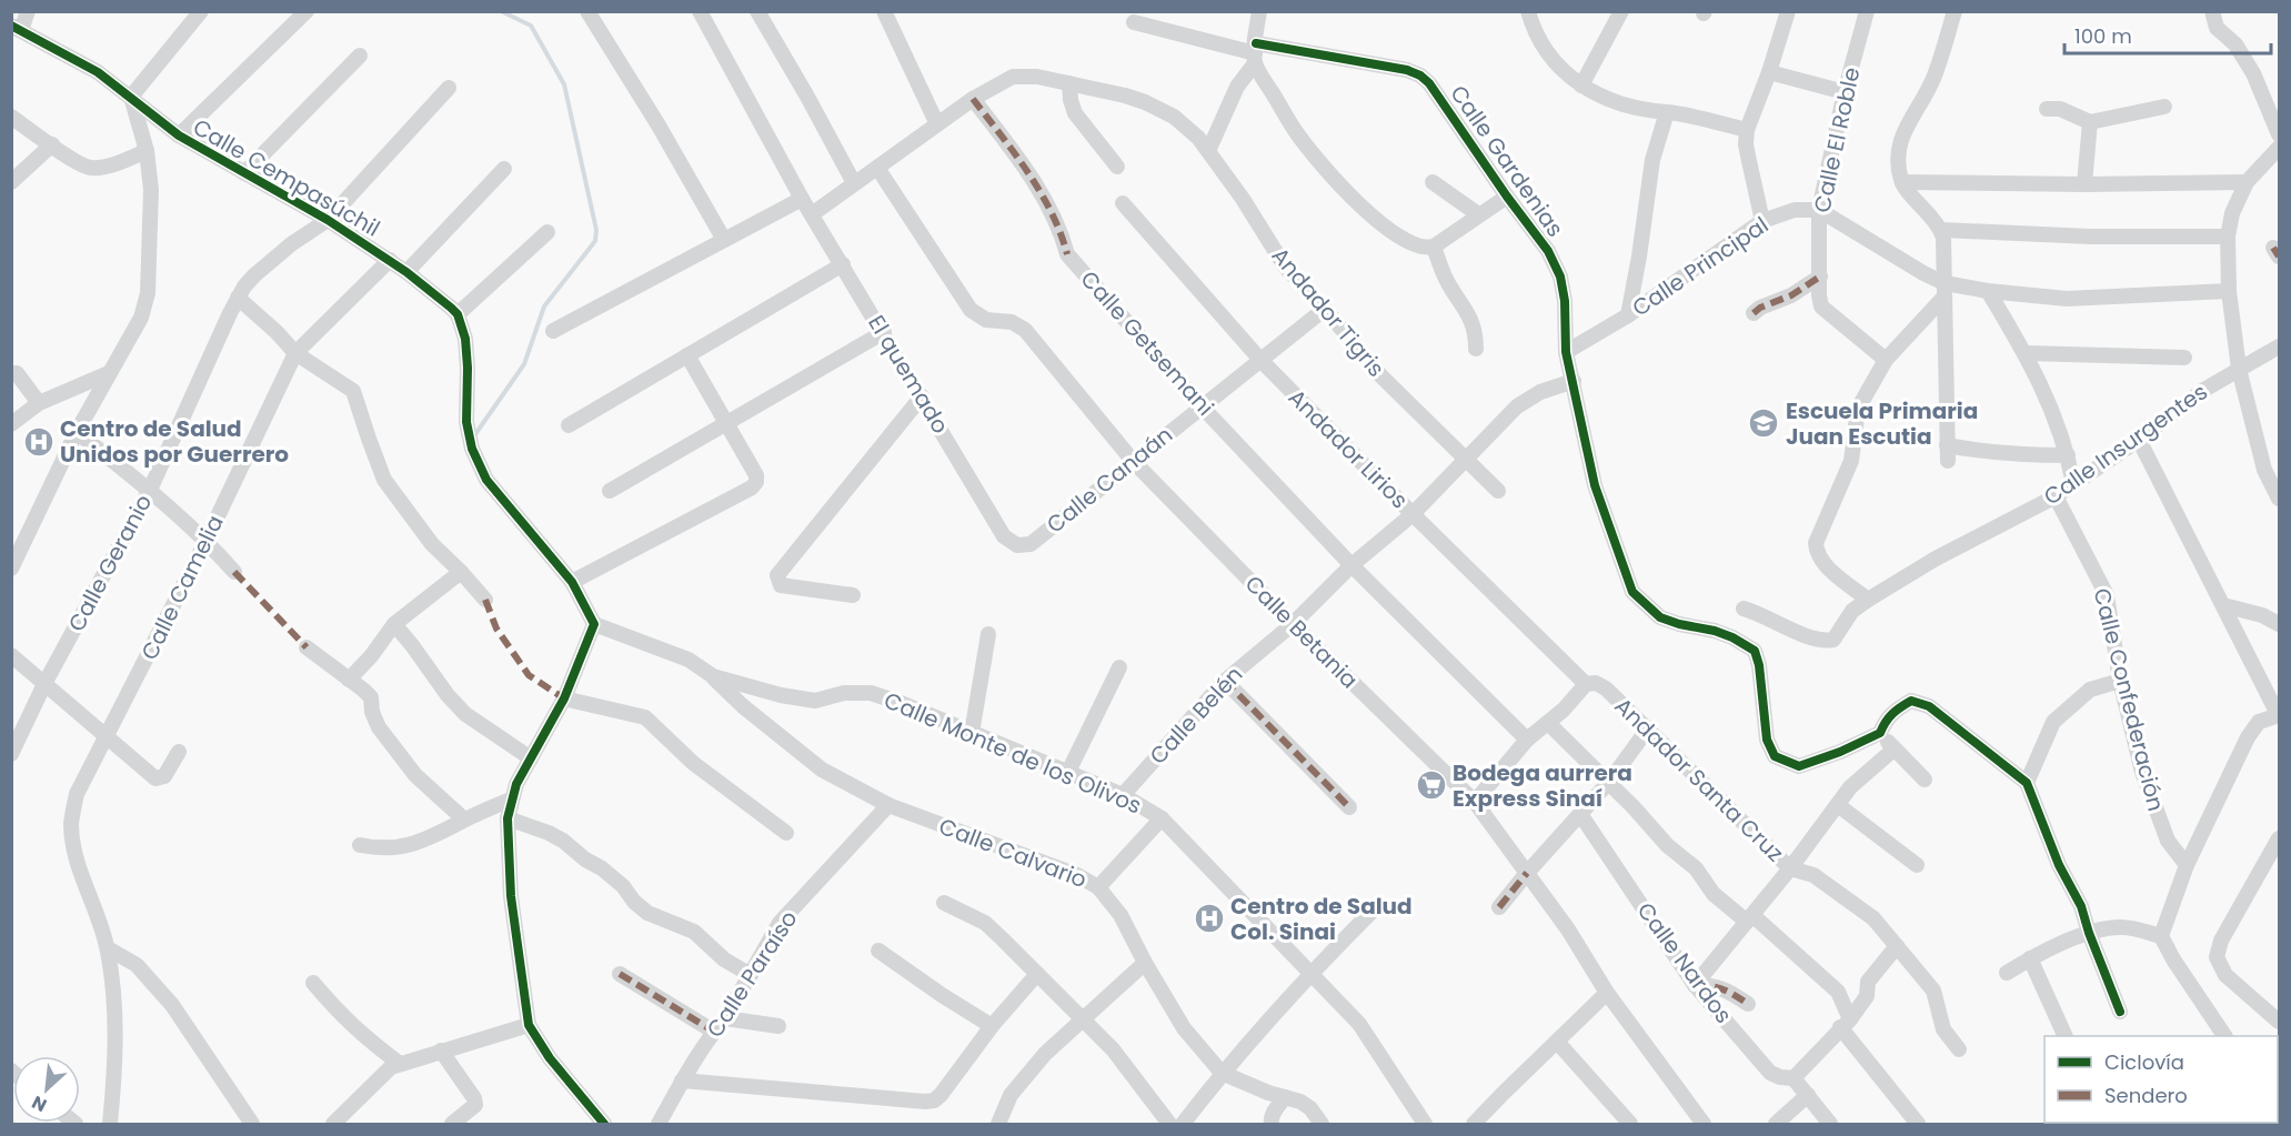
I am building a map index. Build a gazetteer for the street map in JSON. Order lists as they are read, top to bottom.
{
  "streets": {
    "street": [
      "Calle El Roble",
      "Calle Gardenias",
      "Calle Cempasúchil",
      "Calle Principal",
      "Andador Tigris",
      "Calle Getsemani",
      "El quemado",
      "Calle Insurgentes",
      "Andador Lirios",
      "Calle Canaán",
      "Calle Geranio",
      "Calle Camelia",
      "Calle Betania",
      "Calle Confederación",
      "Calle Belén",
      "Calle Monte de los Olivos",
      "Andador Santa Cruz",
      "Calle Calvario",
      "Calle Nardos",
      "Calle Paraíso"
    ]
  },
  "crossings": [
    ["Calle El Roble", "Calle Principal"],
    ["Calle Gardenias", "Calle Principal"],
    ["Calle Gardenias", "Calle Belén"],
    ["Calle Cempasúchil", "Calle Geranio"],
    ["Calle Cempasúchil", "Calle Camelia"],
    ["Andador Tigris", "Calle Getsemani"],
    ["Andador Tigris", "El quemado"],
    ["Andador Tigris", "Calle Canaán"],
    ["Andador Tigris", "Calle Betania"],
    ["Andador Tigris", "Calle Belén"],
    ["Calle Getsemani", "Calle Canaán"],
    ["Calle Getsemani", "Calle Belén"],
    ["El quemado", "Calle Canaán"],
    ["Calle Insurgentes", "Calle Confederación"],
    ["Andador Lirios", "Calle Canaán"],
    ["Andador Lirios", "Calle Belén"],
    ["Andador Lirios", "Andador Santa Cruz"],
    ["Calle Canaán", "Calle Betania"],
    ["Calle Betania", "Calle Belén"],
    ["Calle Belén", "Calle Monte de los Olivos"],
    ["Calle Monte de los Olivos", "Calle Calvario"],
    ["Calle Calvario", "Calle Paraíso"]
  ],
  "places": {
    "school or university": ["Escuela Primaria Juan Escutia"],
    "hospital": ["Centro de Salud Unidos por Guerrero", "Centro de Salud Col. Sinai"],
    "supermarket": ["Bodega aurrera Express Sinaí"]
  },
  "legend": ["Ciclovía", "Sendero"],
  "scale_bar": "100 m",
  "north": "bottom left"
}
